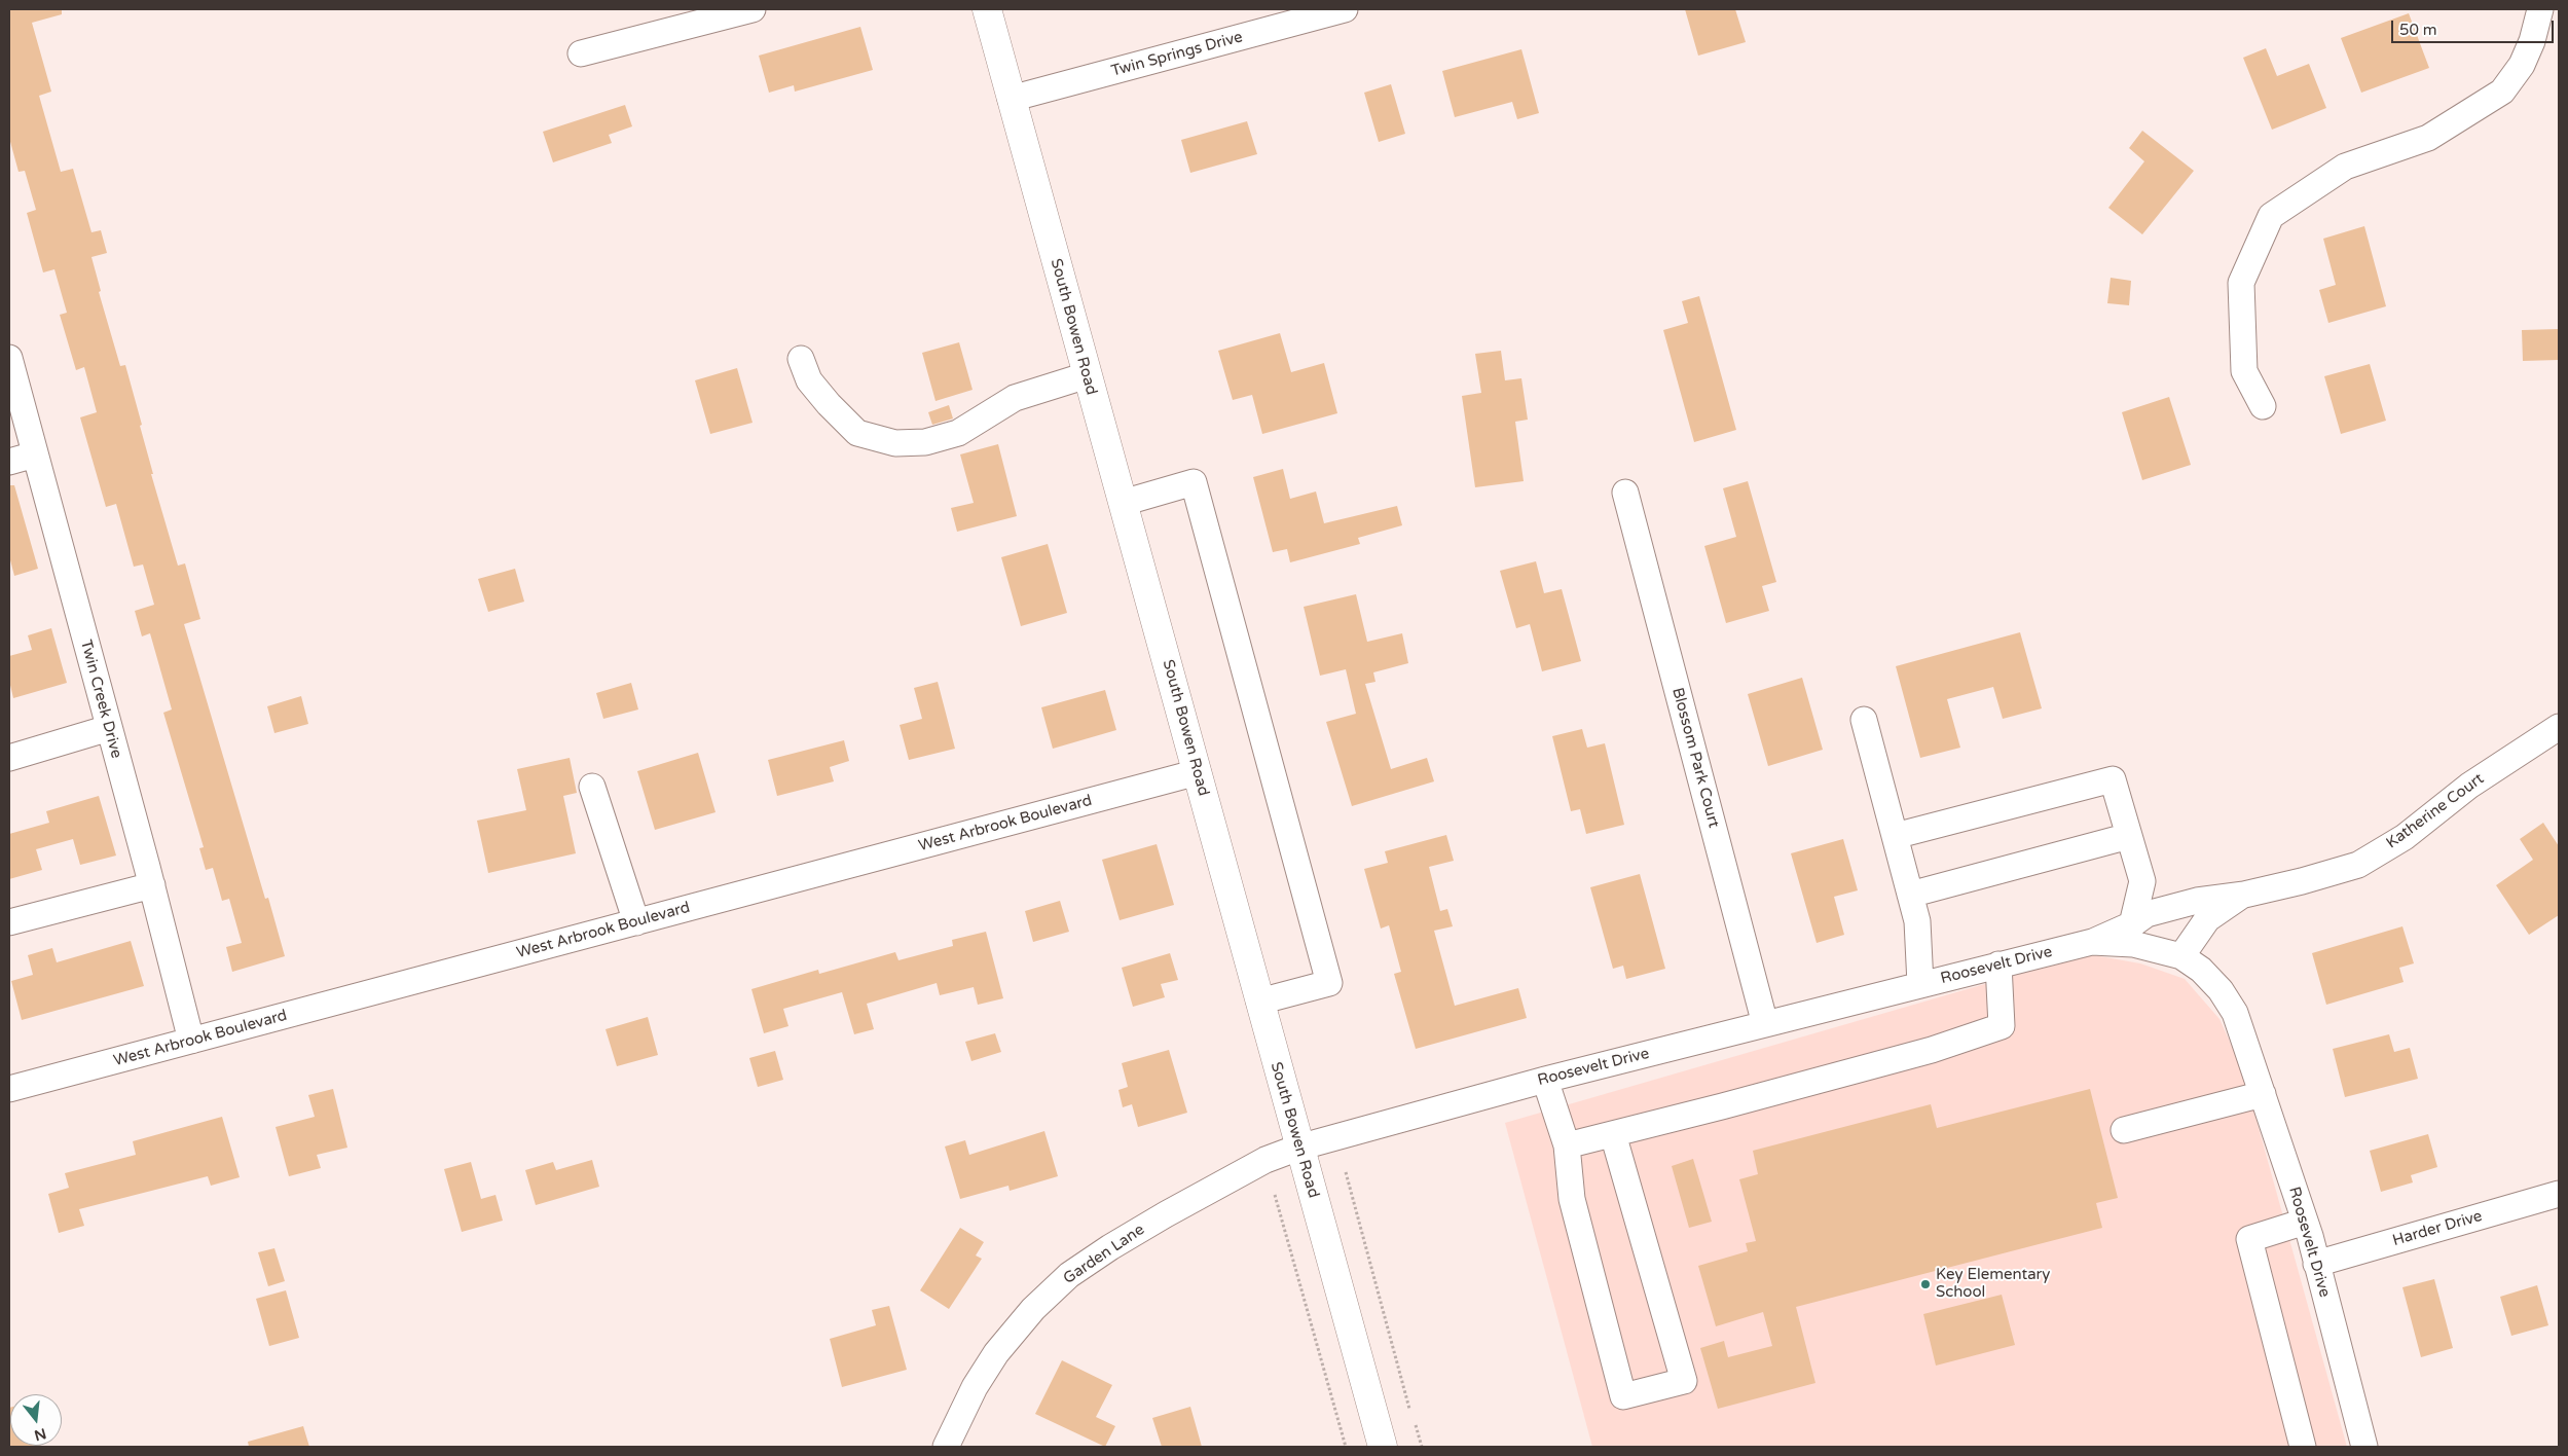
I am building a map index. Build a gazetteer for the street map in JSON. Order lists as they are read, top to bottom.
{
  "streets": {
    "main road": ["South Bowen Road"],
    "street": [
      "Twin Springs Drive",
      "Twin Creek Drive",
      "Blossom Park Court",
      "Katherine Court",
      "West Arbrook Boulevard",
      "Roosevelt Drive",
      "Harder Drive",
      "Garden Lane"
    ]
  },
  "crossings": [
    ["Twin Springs Drive", "South Bowen Road"],
    ["South Bowen Road", "West Arbrook Boulevard"],
    ["South Bowen Road", "Roosevelt Drive"],
    ["South Bowen Road", "Garden Lane"],
    ["Twin Creek Drive", "West Arbrook Boulevard"],
    ["Blossom Park Court", "Roosevelt Drive"],
    ["Katherine Court", "Roosevelt Drive"],
    ["Roosevelt Drive", "Harder Drive"],
    ["Roosevelt Drive", "Garden Lane"]
  ],
  "places": ["Key Elementary School"],
  "scale_bar": "50 m",
  "north": "bottom"
}
